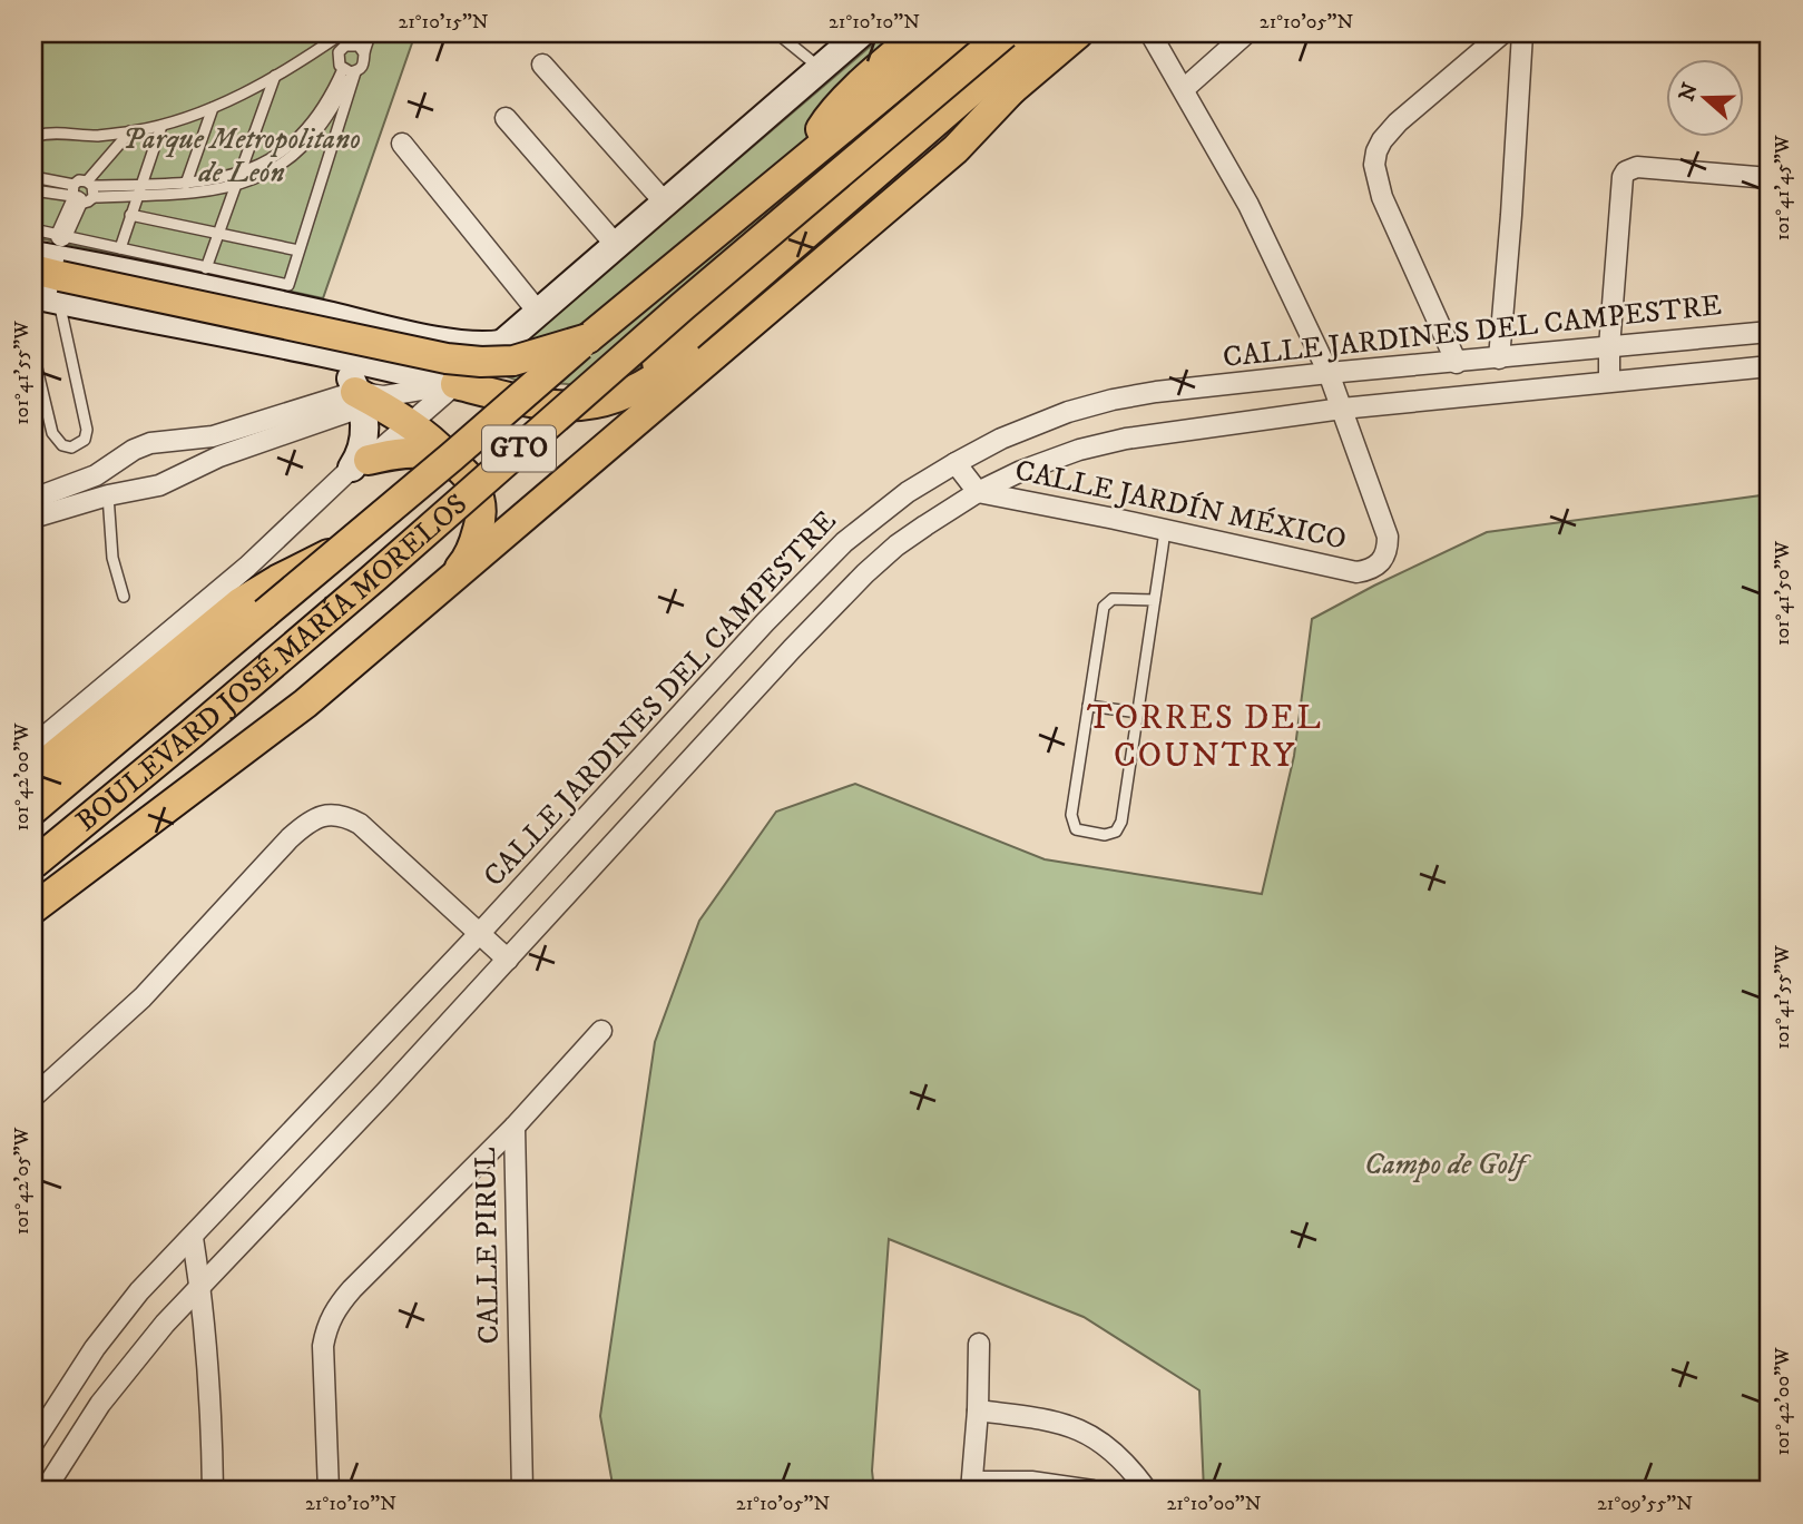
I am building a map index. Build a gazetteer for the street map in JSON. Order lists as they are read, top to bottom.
{
  "streets": {
    "main road": ["GTO", "BOULEVARD JOSÉ MARÍA MORELOS"],
    "street": ["CALLE JARDINES DEL CAMPESTRE", "CALLE JARDÍN MÉXICO", "CALLE PIRUL"]
  },
  "crossings": [
    ["CALLE JARDINES DEL CAMPESTRE", "CALLE JARDÍN MÉXICO"]
  ],
  "districts": ["TORRES DEL COUNTRY"],
  "parks": ["Parque Metropolitano de León", "Campo de Golf"],
  "north": "left",
  "coordinates": [
    "21°10'15\"N",
    "21°10'10\"N",
    "21°10'05\"N",
    "101°41'45\"W",
    "101°41'55\"W",
    "101°41'50\"W",
    "101°42'00\"W",
    "101°42'05\"W",
    "21°10'00\"N",
    "21°09'55\"N"
  ]
}
